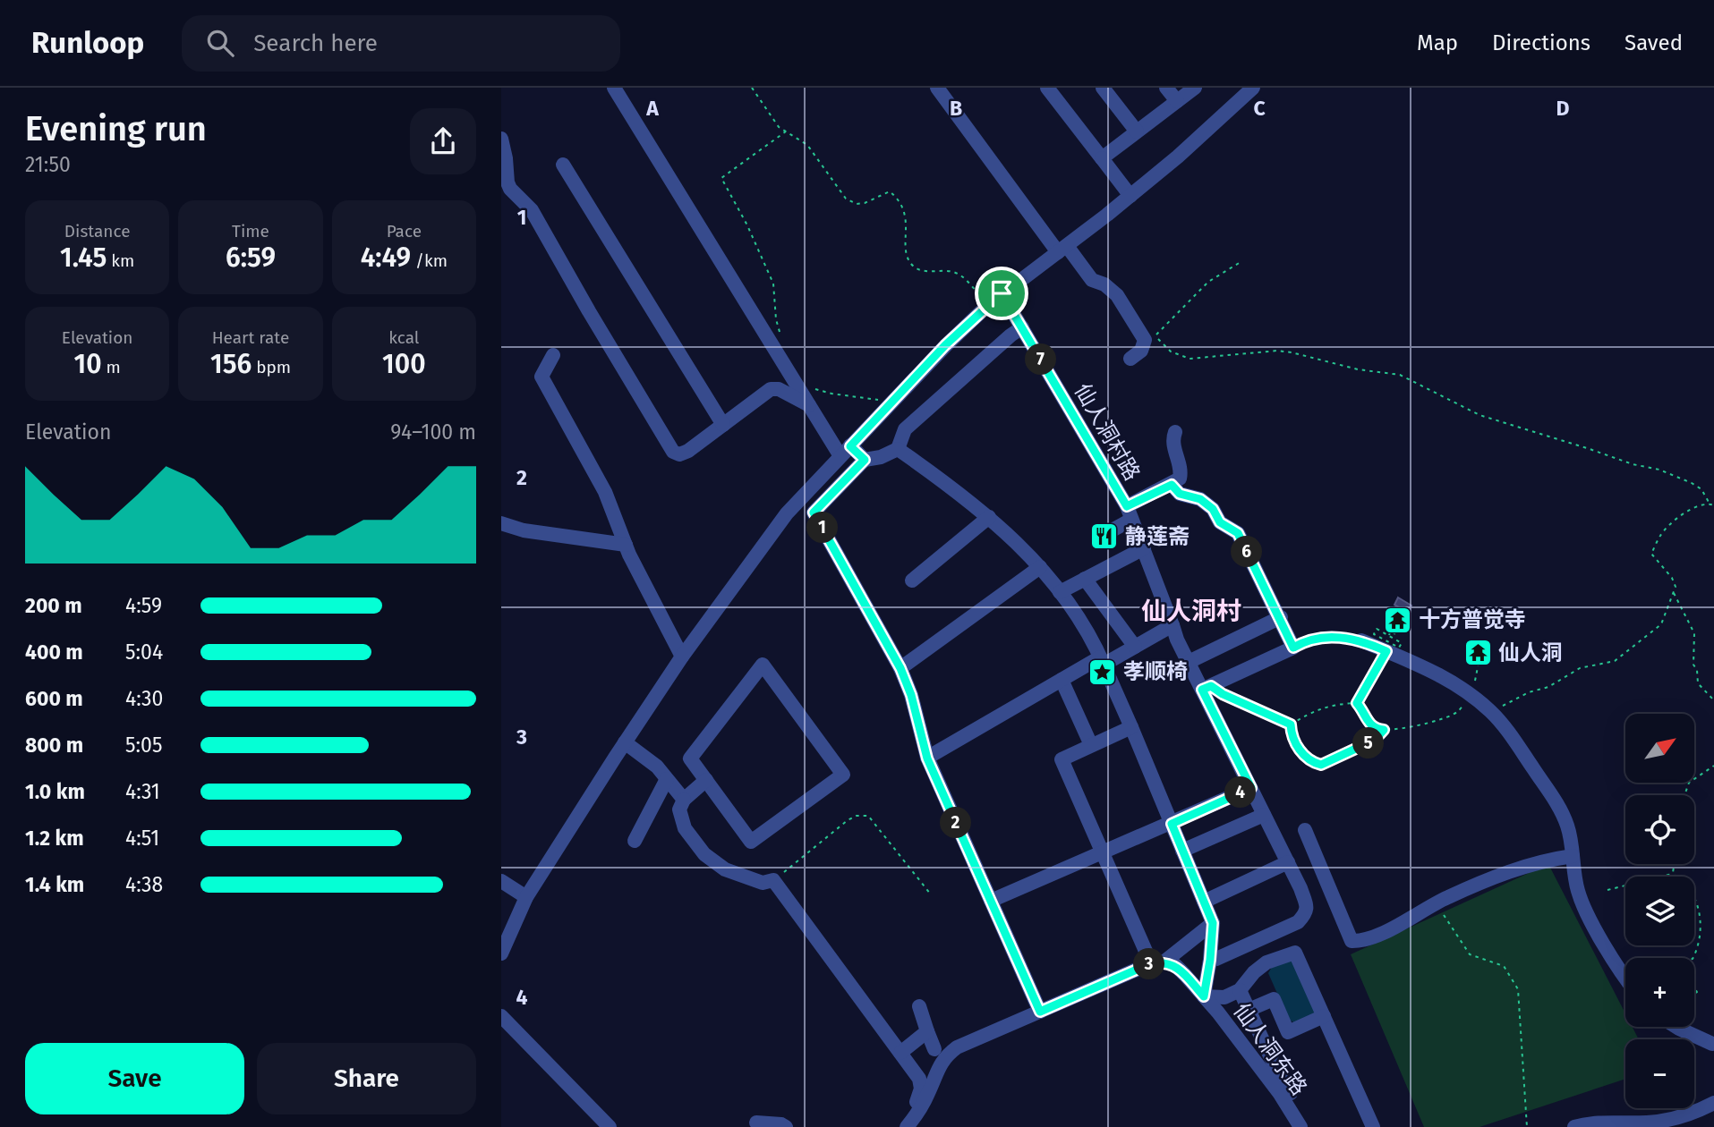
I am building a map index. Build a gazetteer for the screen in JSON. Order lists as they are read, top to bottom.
{
  "streets": {
    "street": ["仙人洞村路", "仙人洞东路"]
  },
  "districts": ["仙人洞村"],
  "places": {
    "restaurant": ["静莲斋"],
    "temple": ["十方普觉寺", "仙人洞"],
    "place": ["孝顺椅"]
  },
  "north": "top right",
  "page": {
    "header": "Runloop",
    "search": "Search here",
    "nav": ["Map", "Directions", "Saved"],
    "heading": ["Evening run", "21:50"],
    "stats": [
      ["Distance", "1.45 km"],
      ["Time", "6:59"],
      ["Pace", "4:49 /km"],
      ["Elevation", "10 m"],
      ["Heart rate", "156 bpm"],
      ["kcal", "100"]
    ],
    "pins": [
      "7",
      "1",
      "6",
      "5",
      "4",
      "2",
      "3"
    ],
    "chart": ["Elevation", "94–100 m"],
    "list": [
      {
        "name": "200 m",
        "note": "4:59"
      },
      {
        "name": "400 m",
        "note": "5:04"
      },
      {
        "name": "600 m",
        "note": "4:30"
      },
      {
        "name": "800 m",
        "note": "5:05"
      },
      {
        "name": "1.0 km",
        "note": "4:31"
      },
      {
        "name": "1.2 km",
        "note": "4:51"
      },
      {
        "name": "1.4 km",
        "note": "4:38"
      }
    ],
    "map_buttons": ["+", "−"],
    "buttons": ["Save", "Share"]
  },
  "grid": {
    "columns": [
      "A",
      "B",
      "C",
      "D"
    ],
    "rows": [
      "1",
      "2",
      "3",
      "4"
    ]
  }
}
